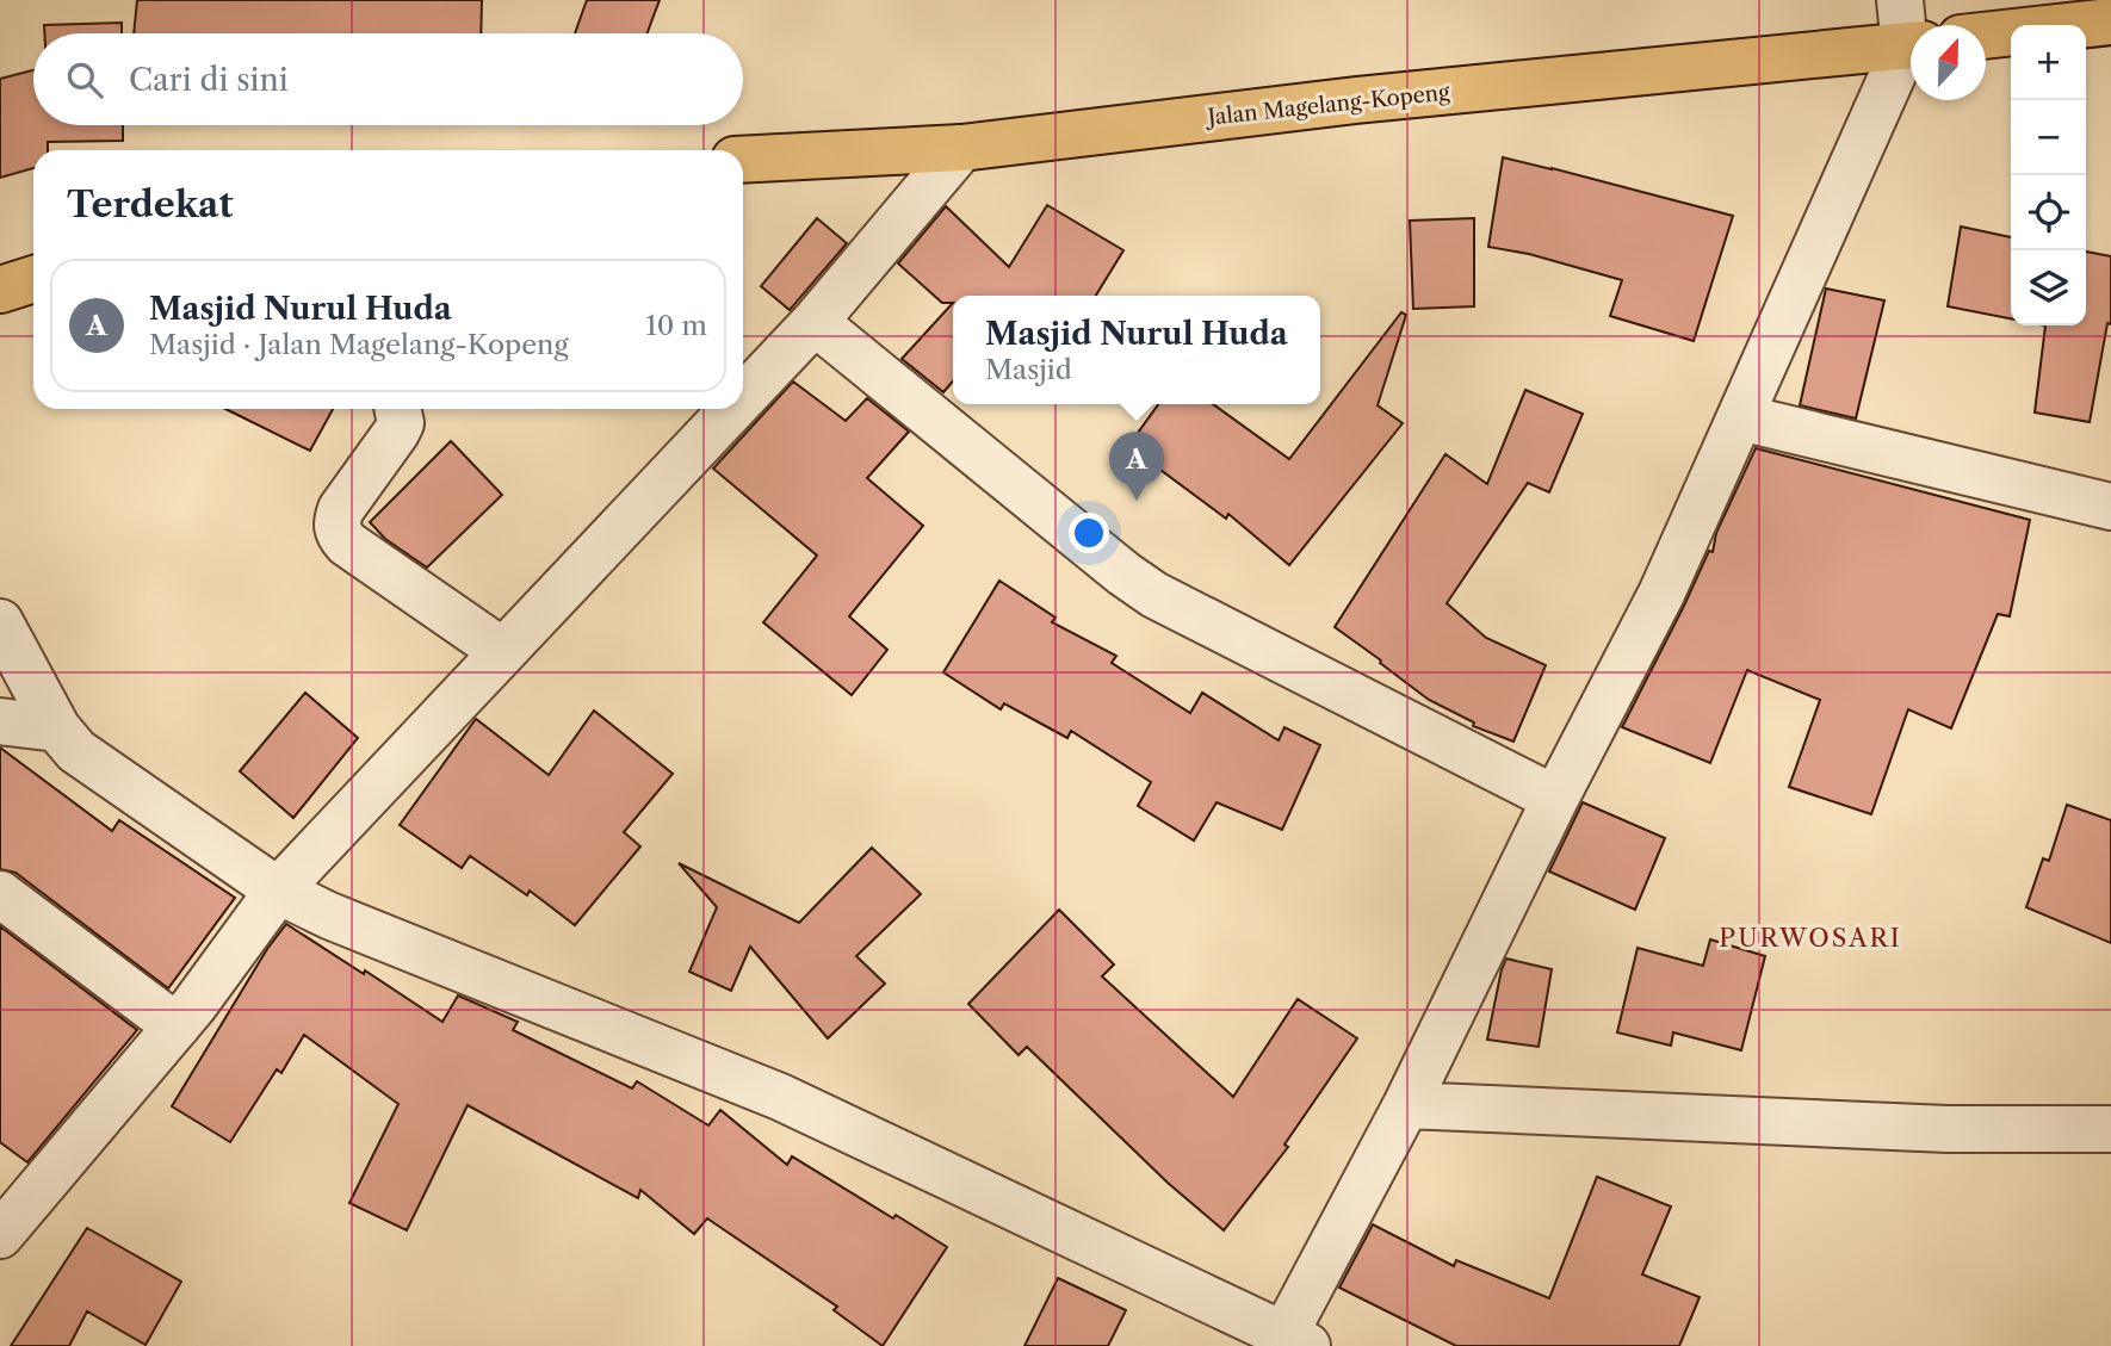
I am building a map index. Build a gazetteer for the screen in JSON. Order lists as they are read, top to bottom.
{
  "streets": {
    "main road": ["Jalan Magelang-Kopeng"]
  },
  "districts": ["PURWOSARI"],
  "north": "top",
  "page": {
    "map_buttons": ["+", "−"],
    "search": "Cari di sini",
    "heading": "Terdekat",
    "list": [
      {
        "mark": "A",
        "name": "Masjid Nurul Huda",
        "note": "Masjid · Jalan Magelang-Kopeng",
        "value": "10 m"
      }
    ],
    "popup": ["Masjid Nurul Huda", "Masjid"],
    "pins": "A"
  }
}
